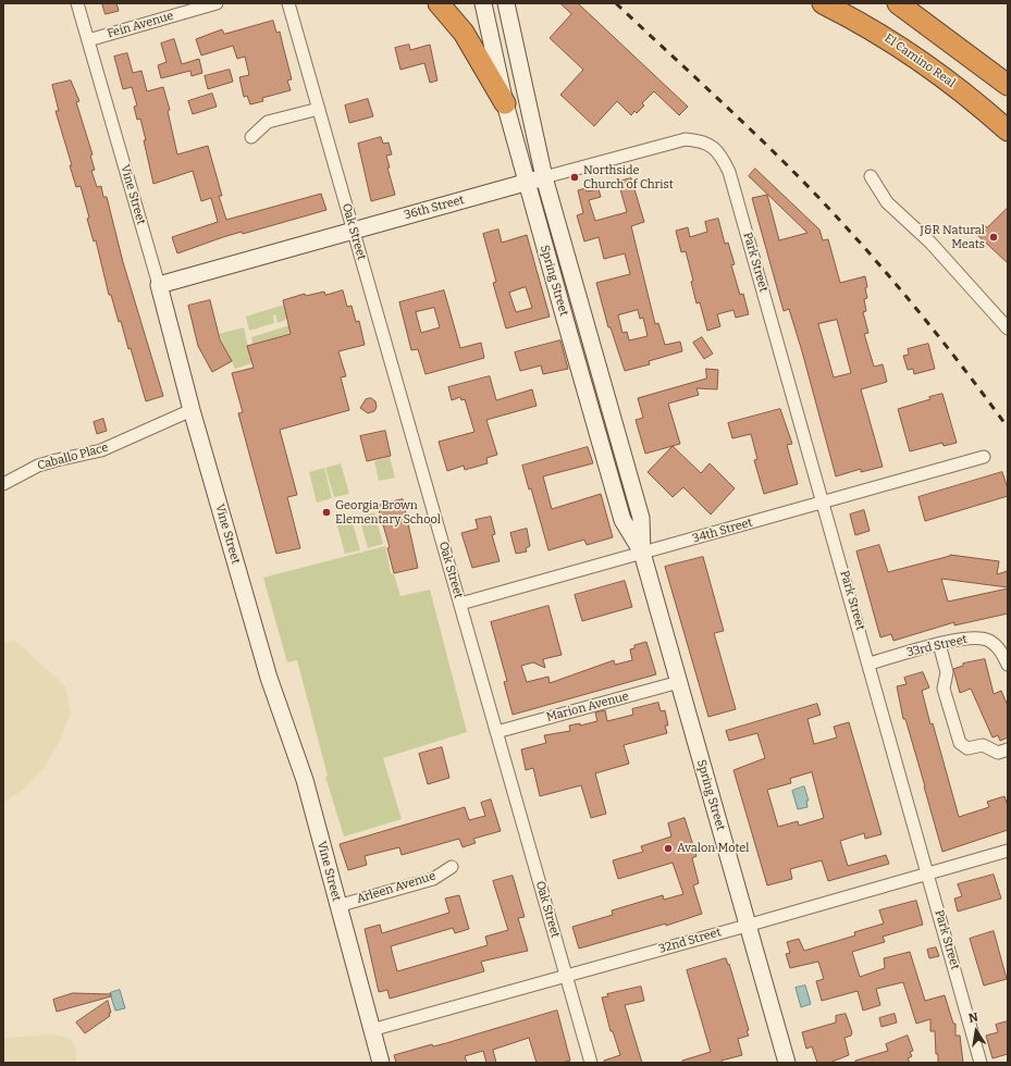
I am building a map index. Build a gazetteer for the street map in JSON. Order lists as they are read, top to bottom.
{
  "streets": {
    "highway": ["El Camino Real"],
    "main road": ["Vine Street", "36th Street", "Spring Street"],
    "street": [
      "Fein Avenue",
      "Oak Street",
      "Park Street",
      "Caballo Place",
      "34th Street",
      "33rd Street",
      "Marion Avenue",
      "Arleen Avenue",
      "32nd Street"
    ]
  },
  "crossings": [
    ["Fein Avenue", "Vine Street"],
    ["Vine Street", "36th Street"],
    ["Vine Street", "Caballo Place"],
    ["Vine Street", "Arleen Avenue"],
    ["Vine Street", "32nd Street"],
    ["36th Street", "Oak Street"],
    ["36th Street", "Park Street"],
    ["36th Street", "Spring Street"],
    ["Oak Street", "34th Street"],
    ["Oak Street", "Marion Avenue"],
    ["Oak Street", "32nd Street"],
    ["Park Street", "34th Street"],
    ["Park Street", "33rd Street"],
    ["Park Street", "32nd Street"],
    ["Spring Street", "34th Street"],
    ["Spring Street", "Marion Avenue"],
    ["Spring Street", "32nd Street"]
  ],
  "places": [
    "Northside Church of Christ",
    "J&R Natural Meats",
    "Georgia Brown Elementary School",
    "Avalon Motel"
  ],
  "north": "top"
}
